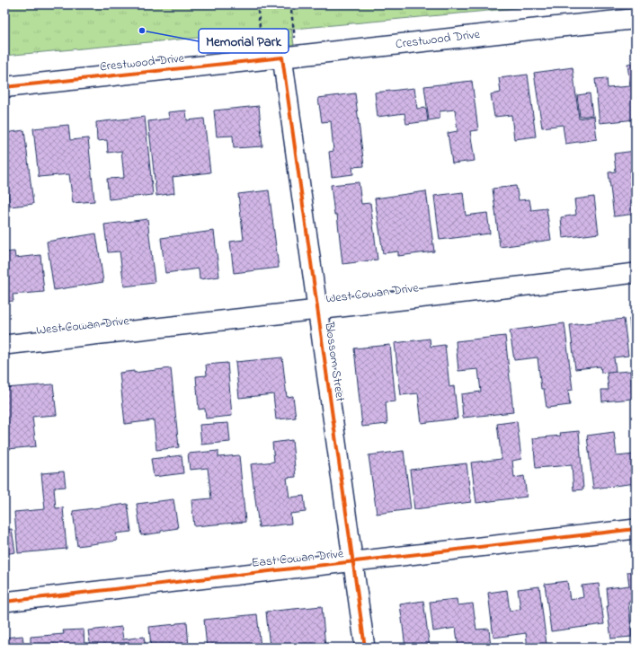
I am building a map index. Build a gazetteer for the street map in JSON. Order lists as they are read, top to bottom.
{
  "streets": {
    "street": [
      "Crestwood Drive",
      "West Cowan Drive",
      "Blossom Street",
      "East Cowan Drive"
    ]
  },
  "crossings": [
    ["Crestwood Drive", "Blossom Street"],
    ["West Cowan Drive", "Blossom Street"],
    ["Blossom Street", "East Cowan Drive"]
  ],
  "places": ["Memorial Park"]
}
